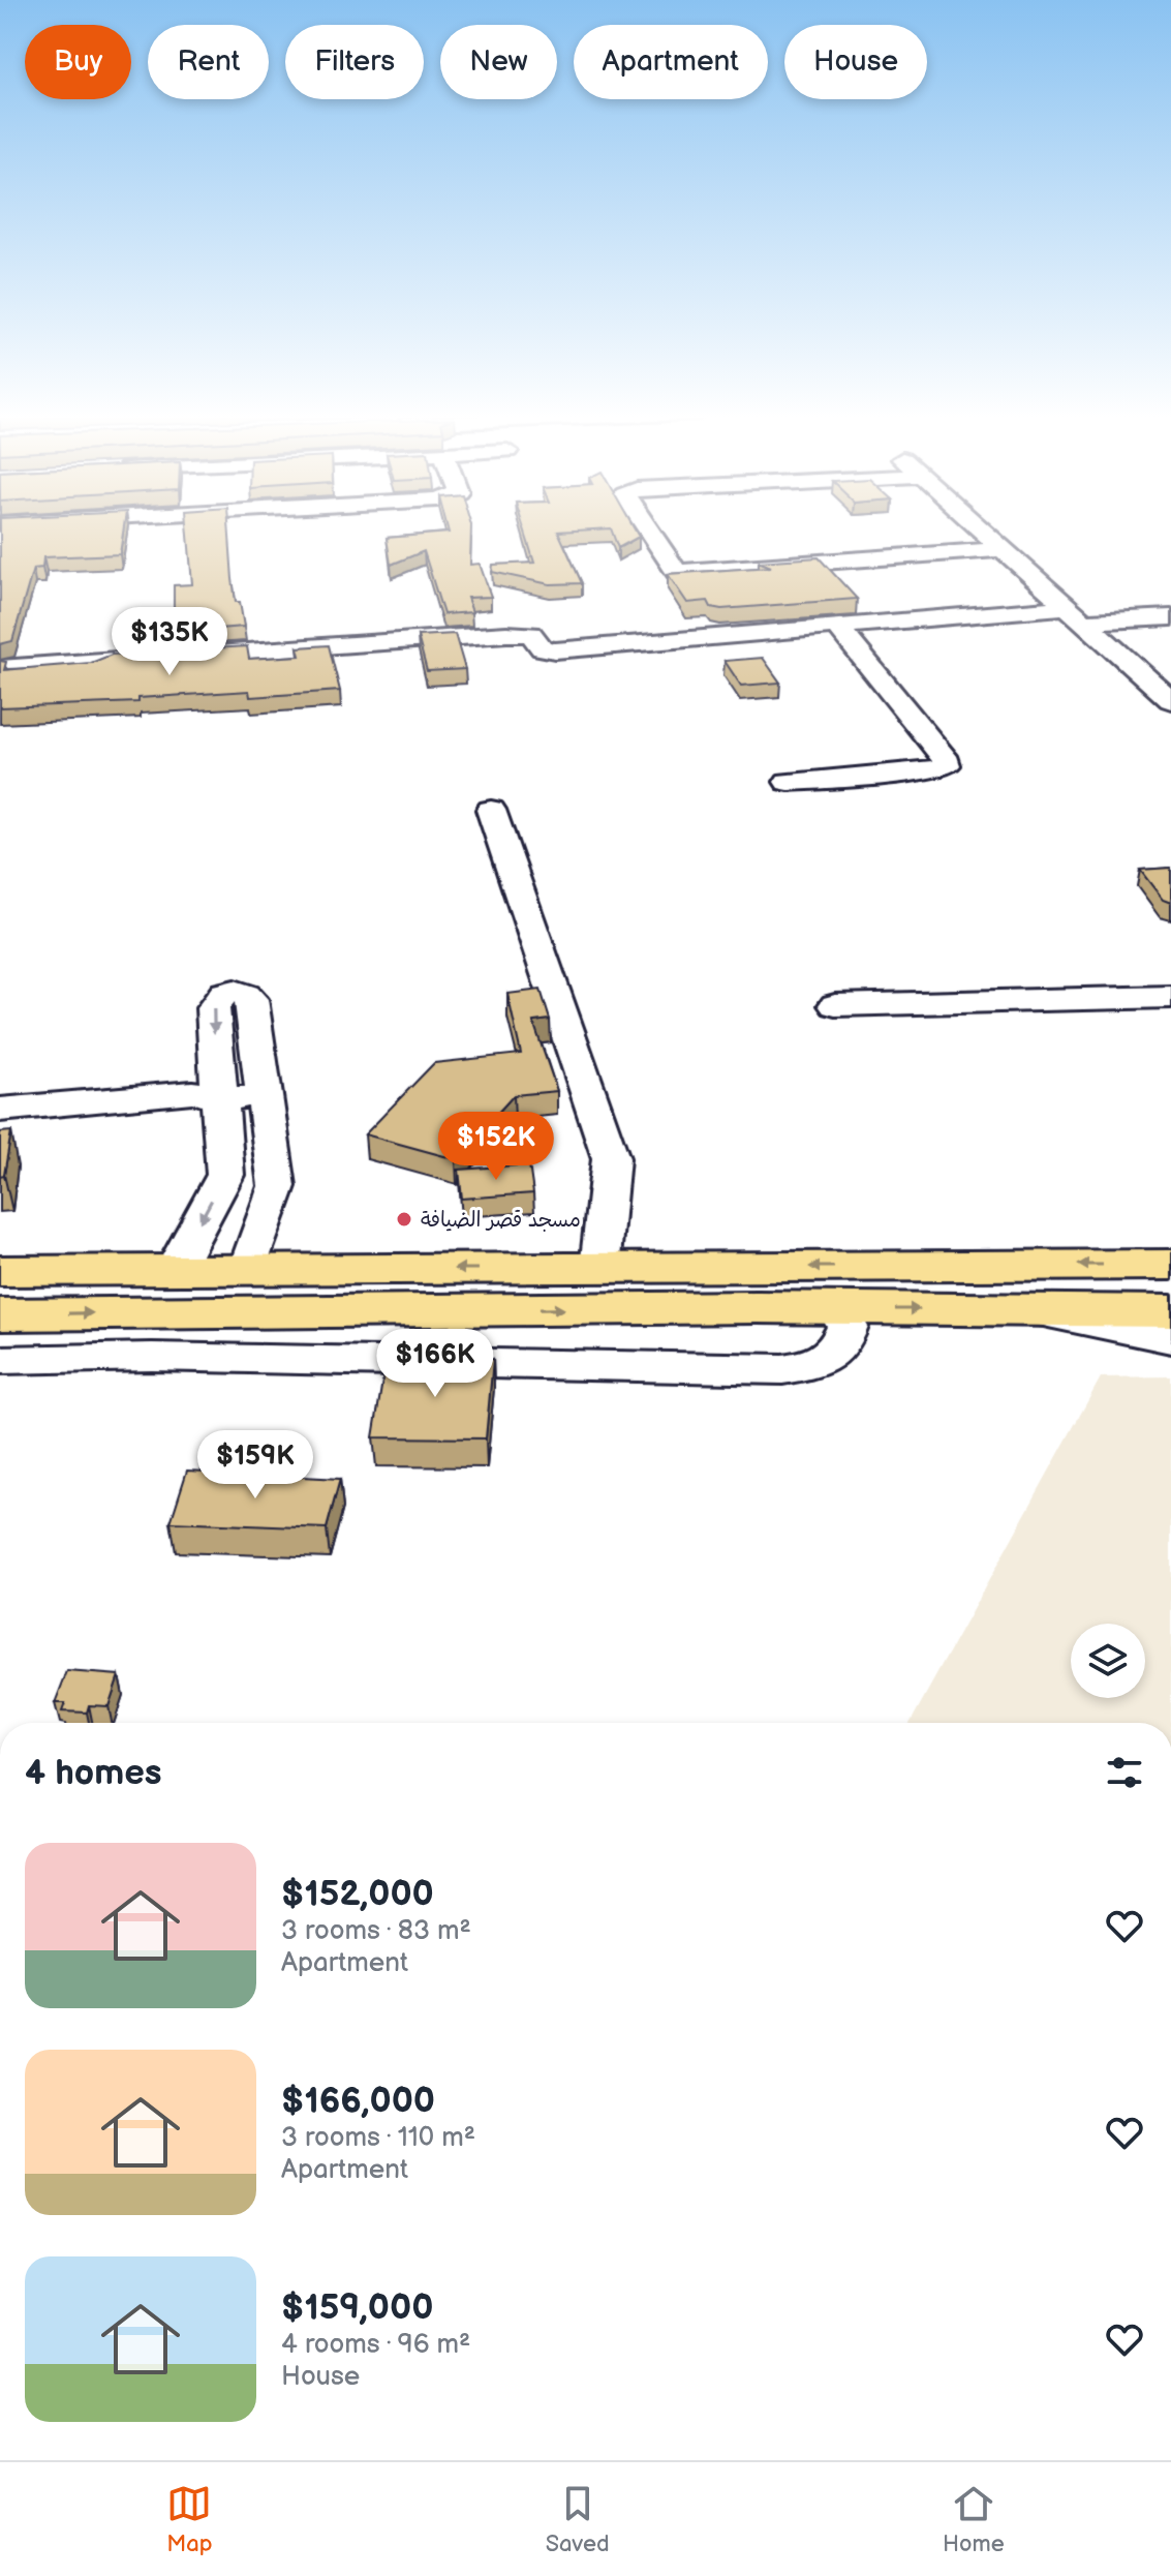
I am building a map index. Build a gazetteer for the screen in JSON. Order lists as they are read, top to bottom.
{
  "places": ["مسجد قصر الضيافة"],
  "page": {
    "chip": [
      "Buy",
      "Rent",
      "Filters",
      "New",
      "Apartment",
      "House"
    ],
    "price": [
      "$135K",
      "$152K",
      "$166K",
      "$159K"
    ],
    "heading": "4 homes",
    "list": [
      {
        "name": "$152,000",
        "note": "3 rooms · 83 m² · Apartment"
      },
      {
        "name": "$166,000",
        "note": "3 rooms · 110 m² · Apartment"
      },
      {
        "name": "$159,000",
        "note": "4 rooms · 96 m² · House"
      }
    ],
    "tabs": ["Map", "Saved", "Home"]
  }
}
